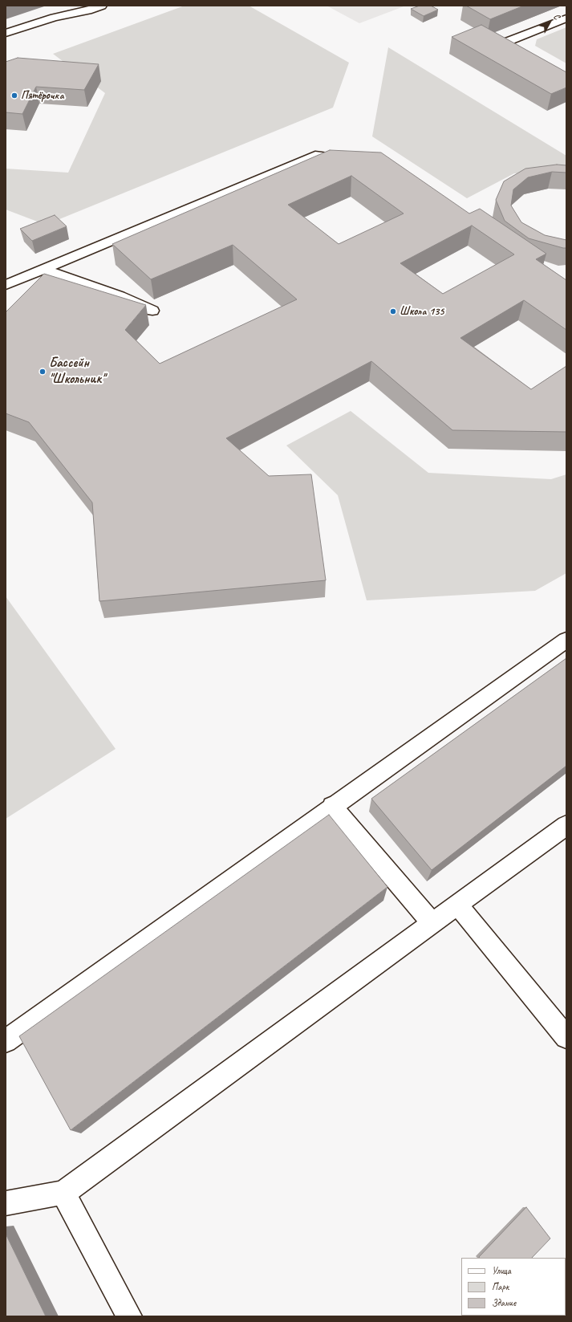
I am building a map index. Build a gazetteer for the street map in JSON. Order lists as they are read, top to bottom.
{
  "places": ["Пятёрочка", "Школа 135", "Бассейн \"Школьник\""],
  "legend": ["Улица", "Парк", "Здание"],
  "north": "top right"
}
